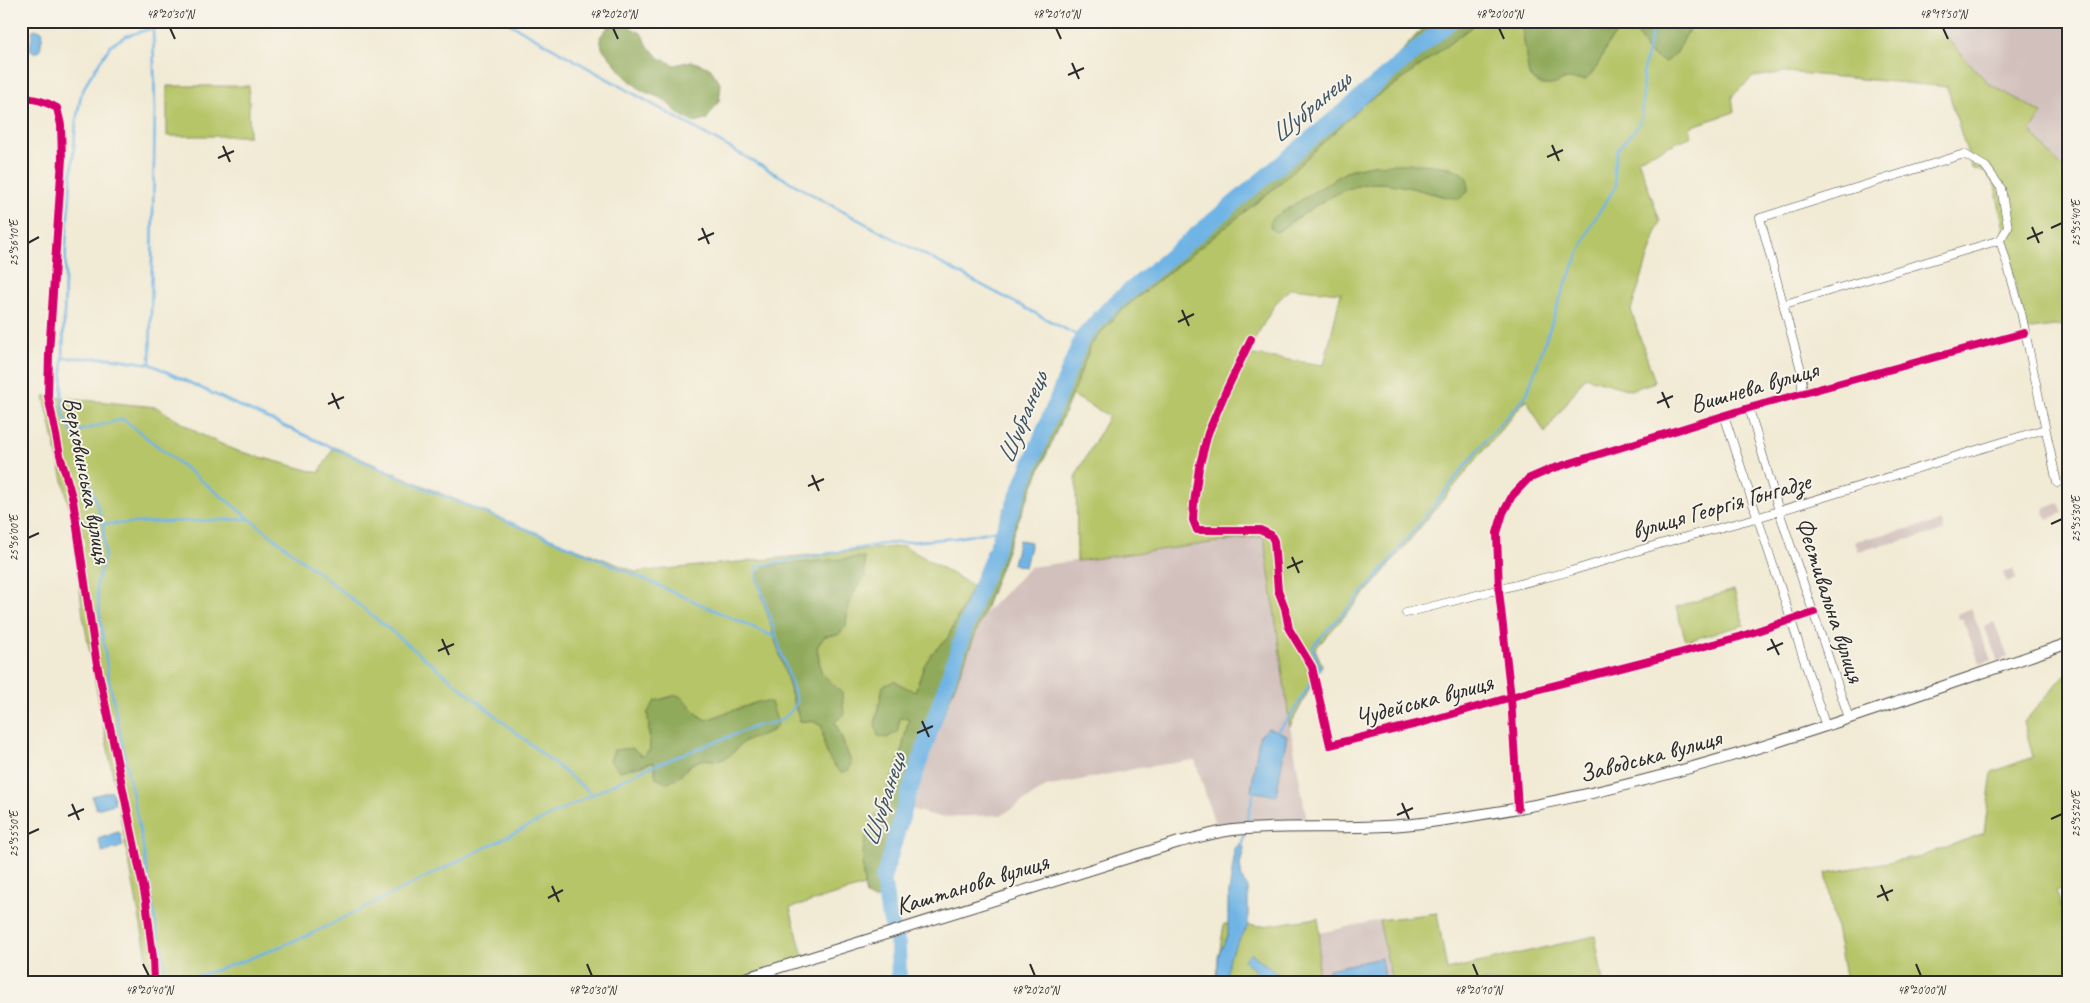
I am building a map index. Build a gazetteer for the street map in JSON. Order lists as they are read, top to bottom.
{
  "streets": {
    "main road": ["Заводська вулиця", "Каштанова вулиця"],
    "street": [
      "Вишнева вулиця",
      "Верховинська вулиця",
      "вулиця Георгія Гонгадзе",
      "Фестивальна вулиця",
      "Чудейська вулиця"
    ]
  },
  "crossings": [
    ["Вишнева вулиця", "вулиця Георгія Гонгадзе"],
    ["Вишнева вулиця", "Фестивальна вулиця"],
    ["Вишнева вулиця", "Чудейська вулиця"],
    ["Вишнева вулиця", "Заводська вулиця"],
    ["вулиця Георгія Гонгадзе", "Фестивальна вулиця"],
    ["Фестивальна вулиця", "Чудейська вулиця"],
    ["Фестивальна вулиця", "Заводська вулиця"],
    ["Заводська вулиця", "Каштанова вулиця"]
  ],
  "water": ["Шубранець"],
  "coordinates": [
    "48°20'30\"N",
    "48°20'20\"N",
    "48°20'10\"N",
    "48°20'00\"N",
    "48°19'50\"N",
    "25°55'40\"E",
    "25°56'10\"E",
    "25°55'30\"E",
    "25°56'00\"E",
    "25°55'20\"E",
    "25°55'50\"E",
    "48°20'40\"N"
  ]
}
